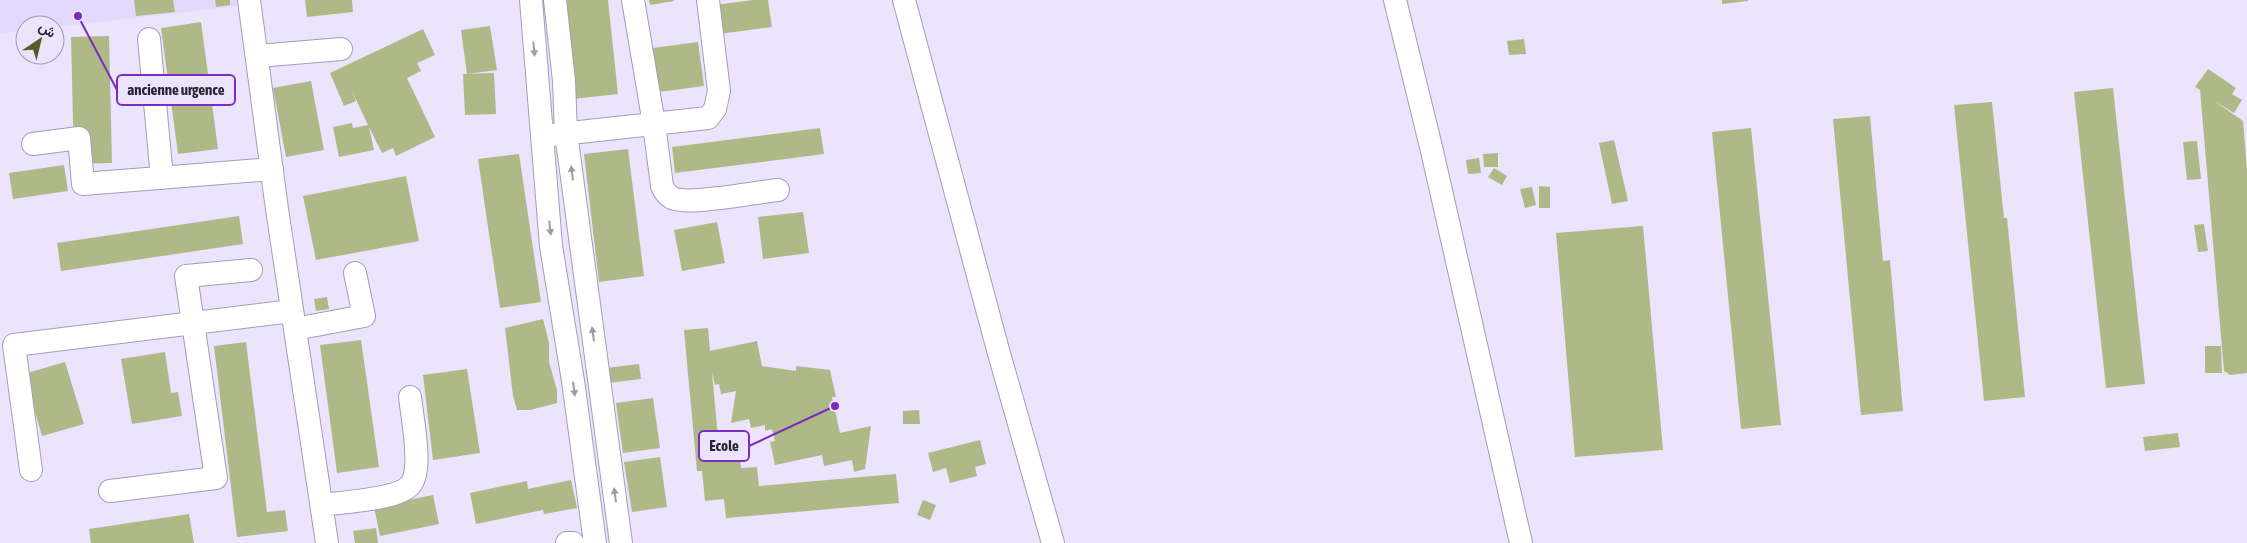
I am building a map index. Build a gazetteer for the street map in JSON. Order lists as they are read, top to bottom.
{
  "places": ["ancienne urgence", "Ecole"],
  "north": "top right"
}
